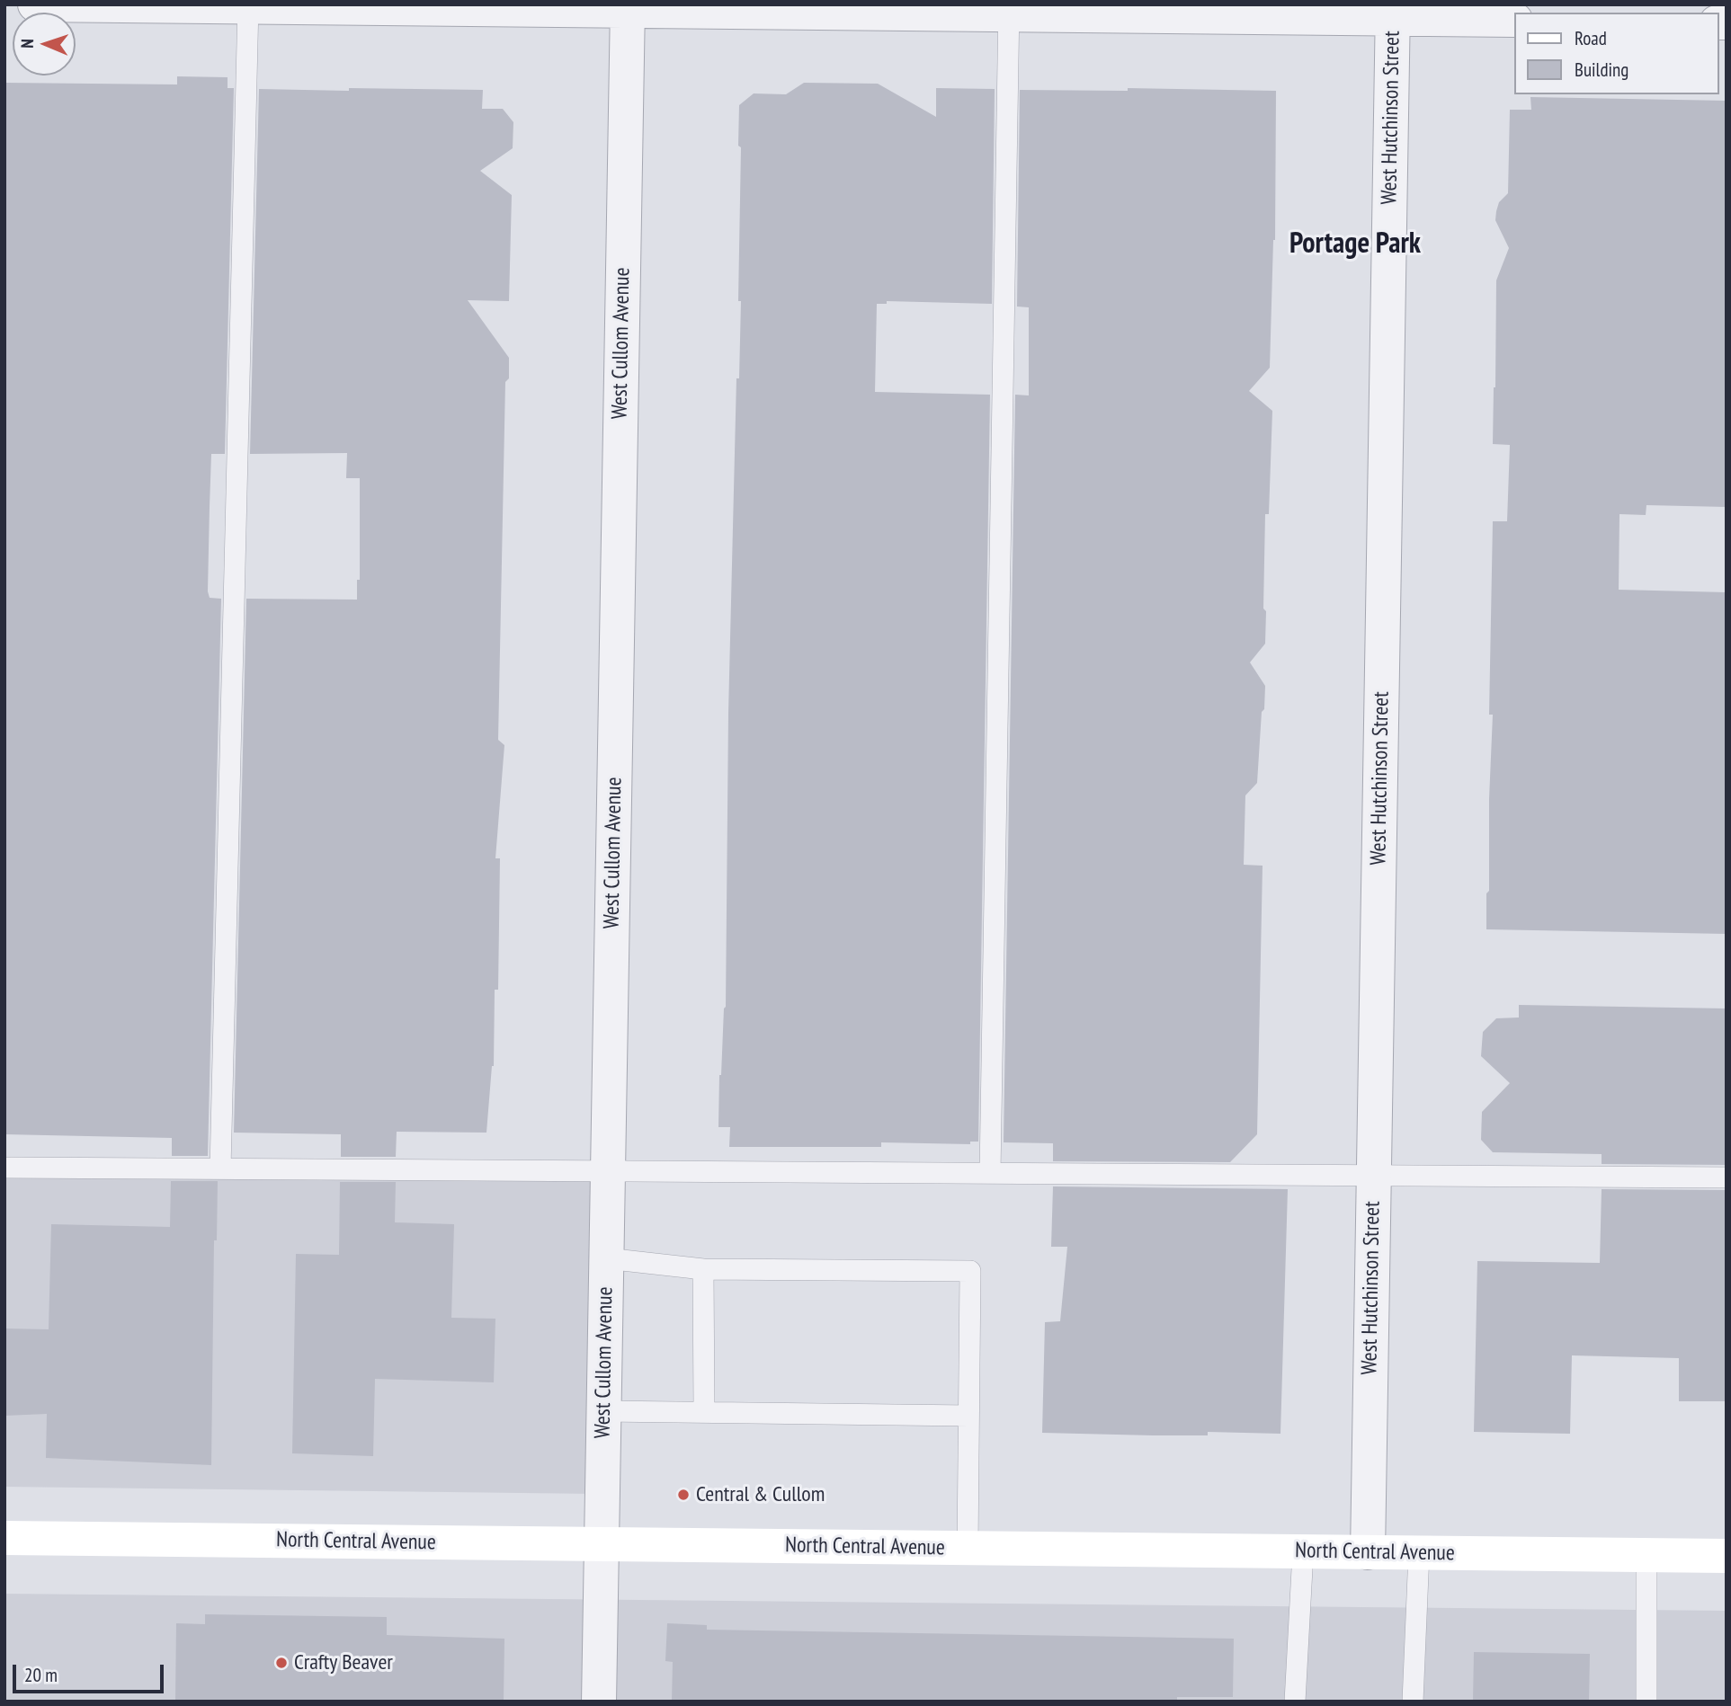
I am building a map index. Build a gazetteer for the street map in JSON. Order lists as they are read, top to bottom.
{
  "streets": {
    "main road": ["North Central Avenue"],
    "street": ["West Hutchinson Street", "West Cullom Avenue"]
  },
  "crossings": [
    ["West Hutchinson Street", "North Central Avenue"],
    ["West Cullom Avenue", "North Central Avenue"]
  ],
  "districts": ["Portage Park"],
  "places": ["Central & Cullom", "Crafty Beaver"],
  "legend": ["Road", "Building"],
  "scale_bar": "20 m",
  "north": "left"
}
